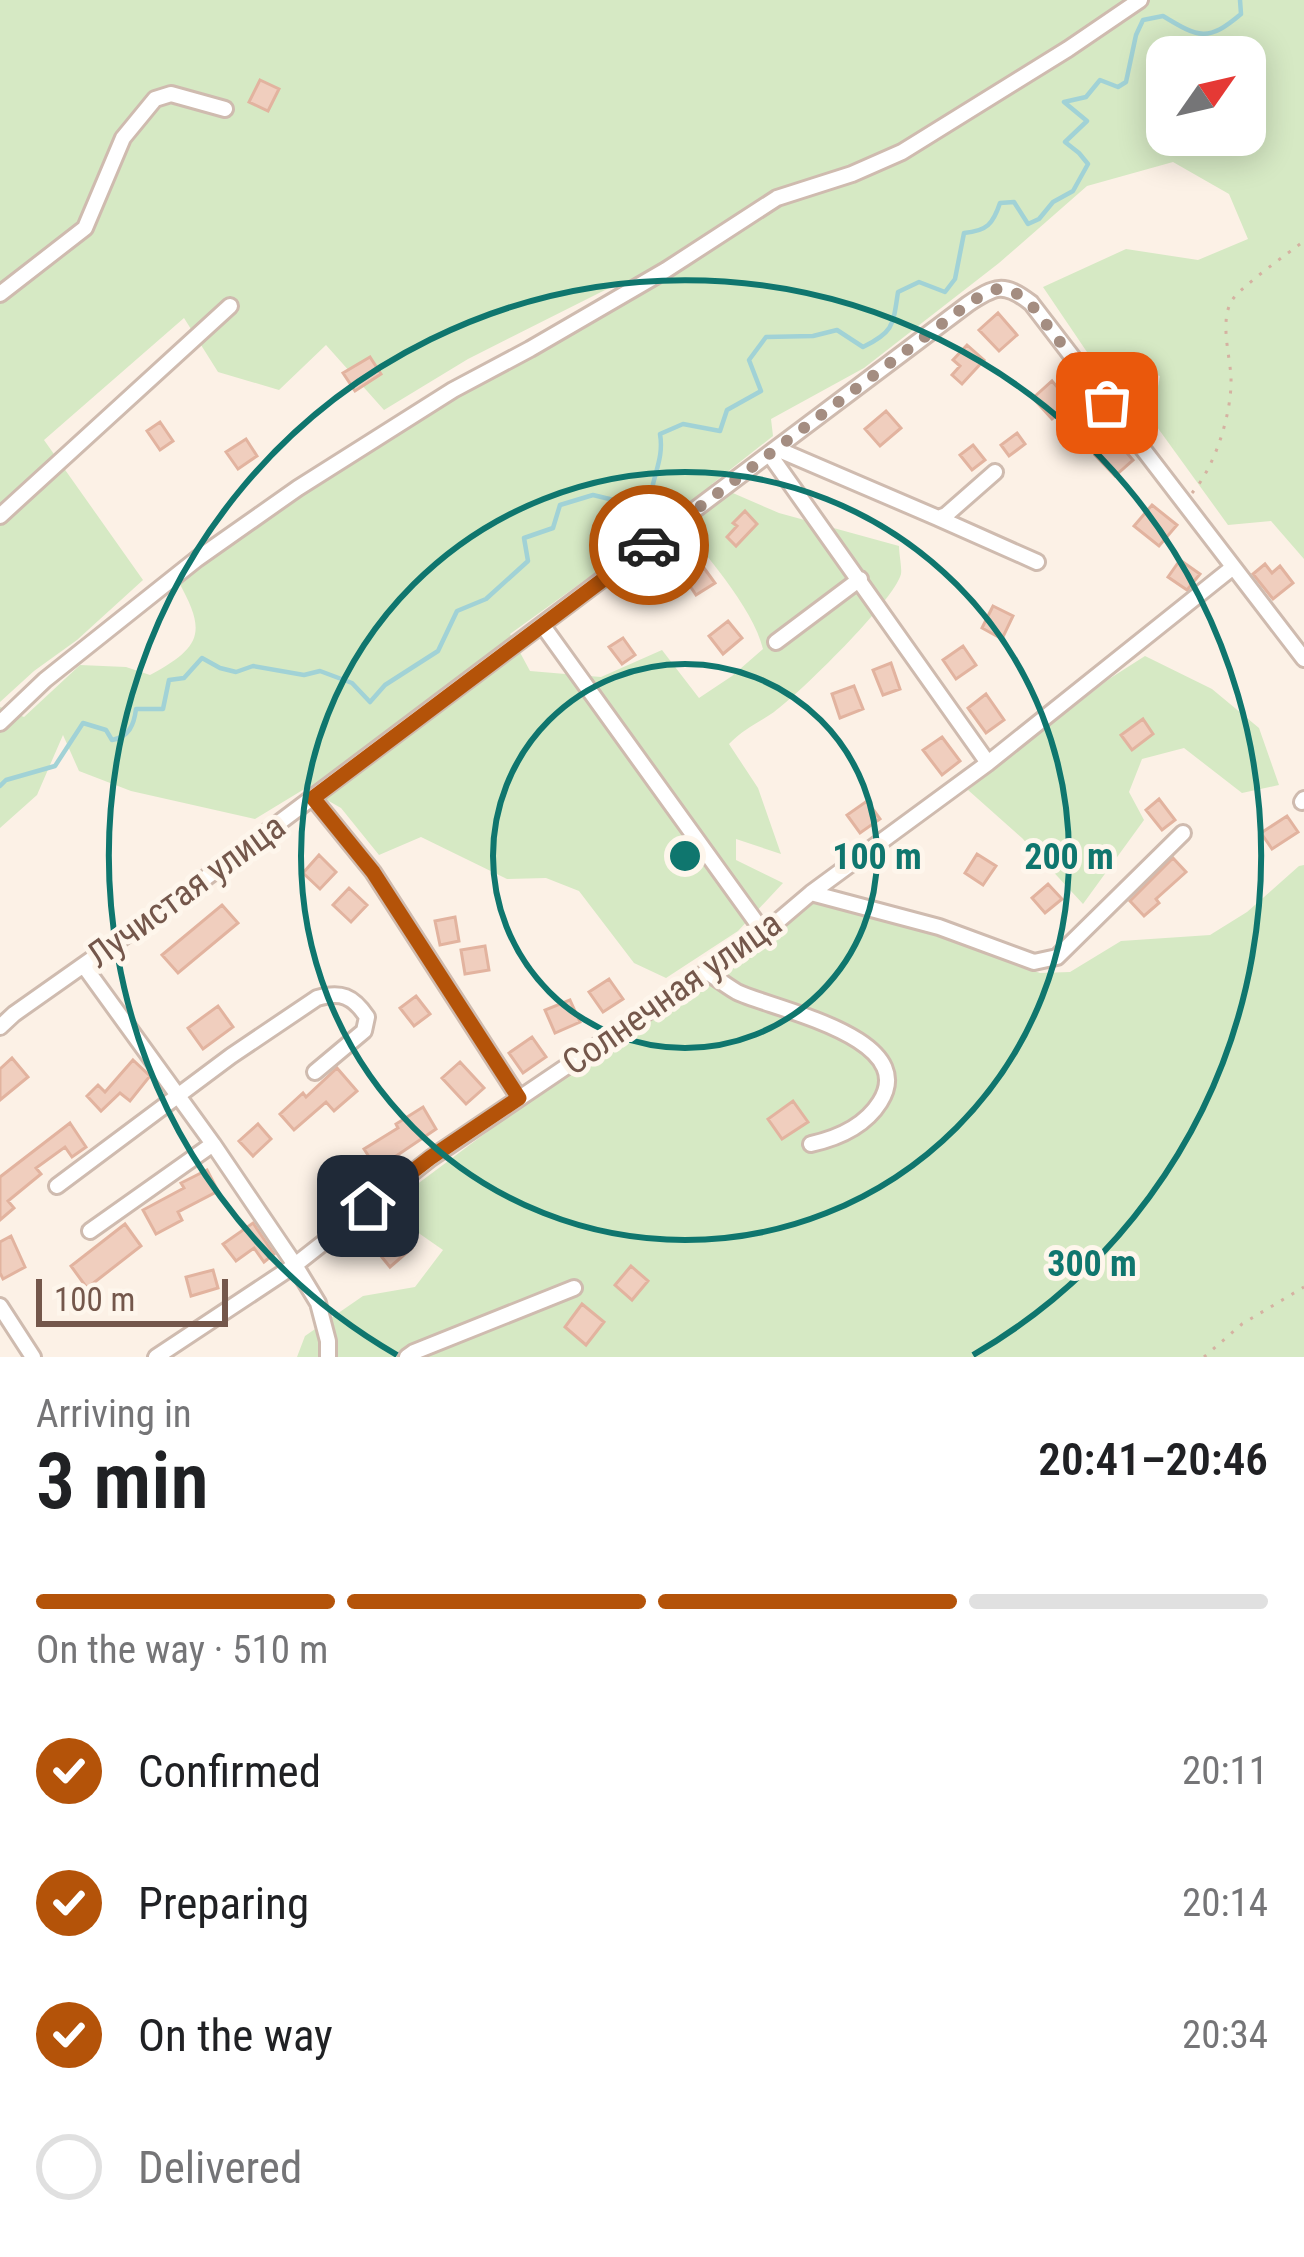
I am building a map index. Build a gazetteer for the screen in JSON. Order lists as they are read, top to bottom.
{
  "streets": {
    "street": ["Лучистая улица", "Солнечная улица"]
  },
  "crossings": [
    ["Лучистая улица", "Солнечная улица"]
  ],
  "scale_bar": "100 m",
  "north": "top right",
  "page": {
    "scale": "100 m",
    "heading": ["3 min", "Arriving in", "20:41–20:46"],
    "bar": "On the way · 510 m",
    "list": [
      ["Confirmed", "20:11"],
      ["Preparing", "20:14"],
      ["On the way", "20:34"],
      "Delivered"
    ]
  },
  "rings": ["100 m", "200 m", "300 m"]
}
